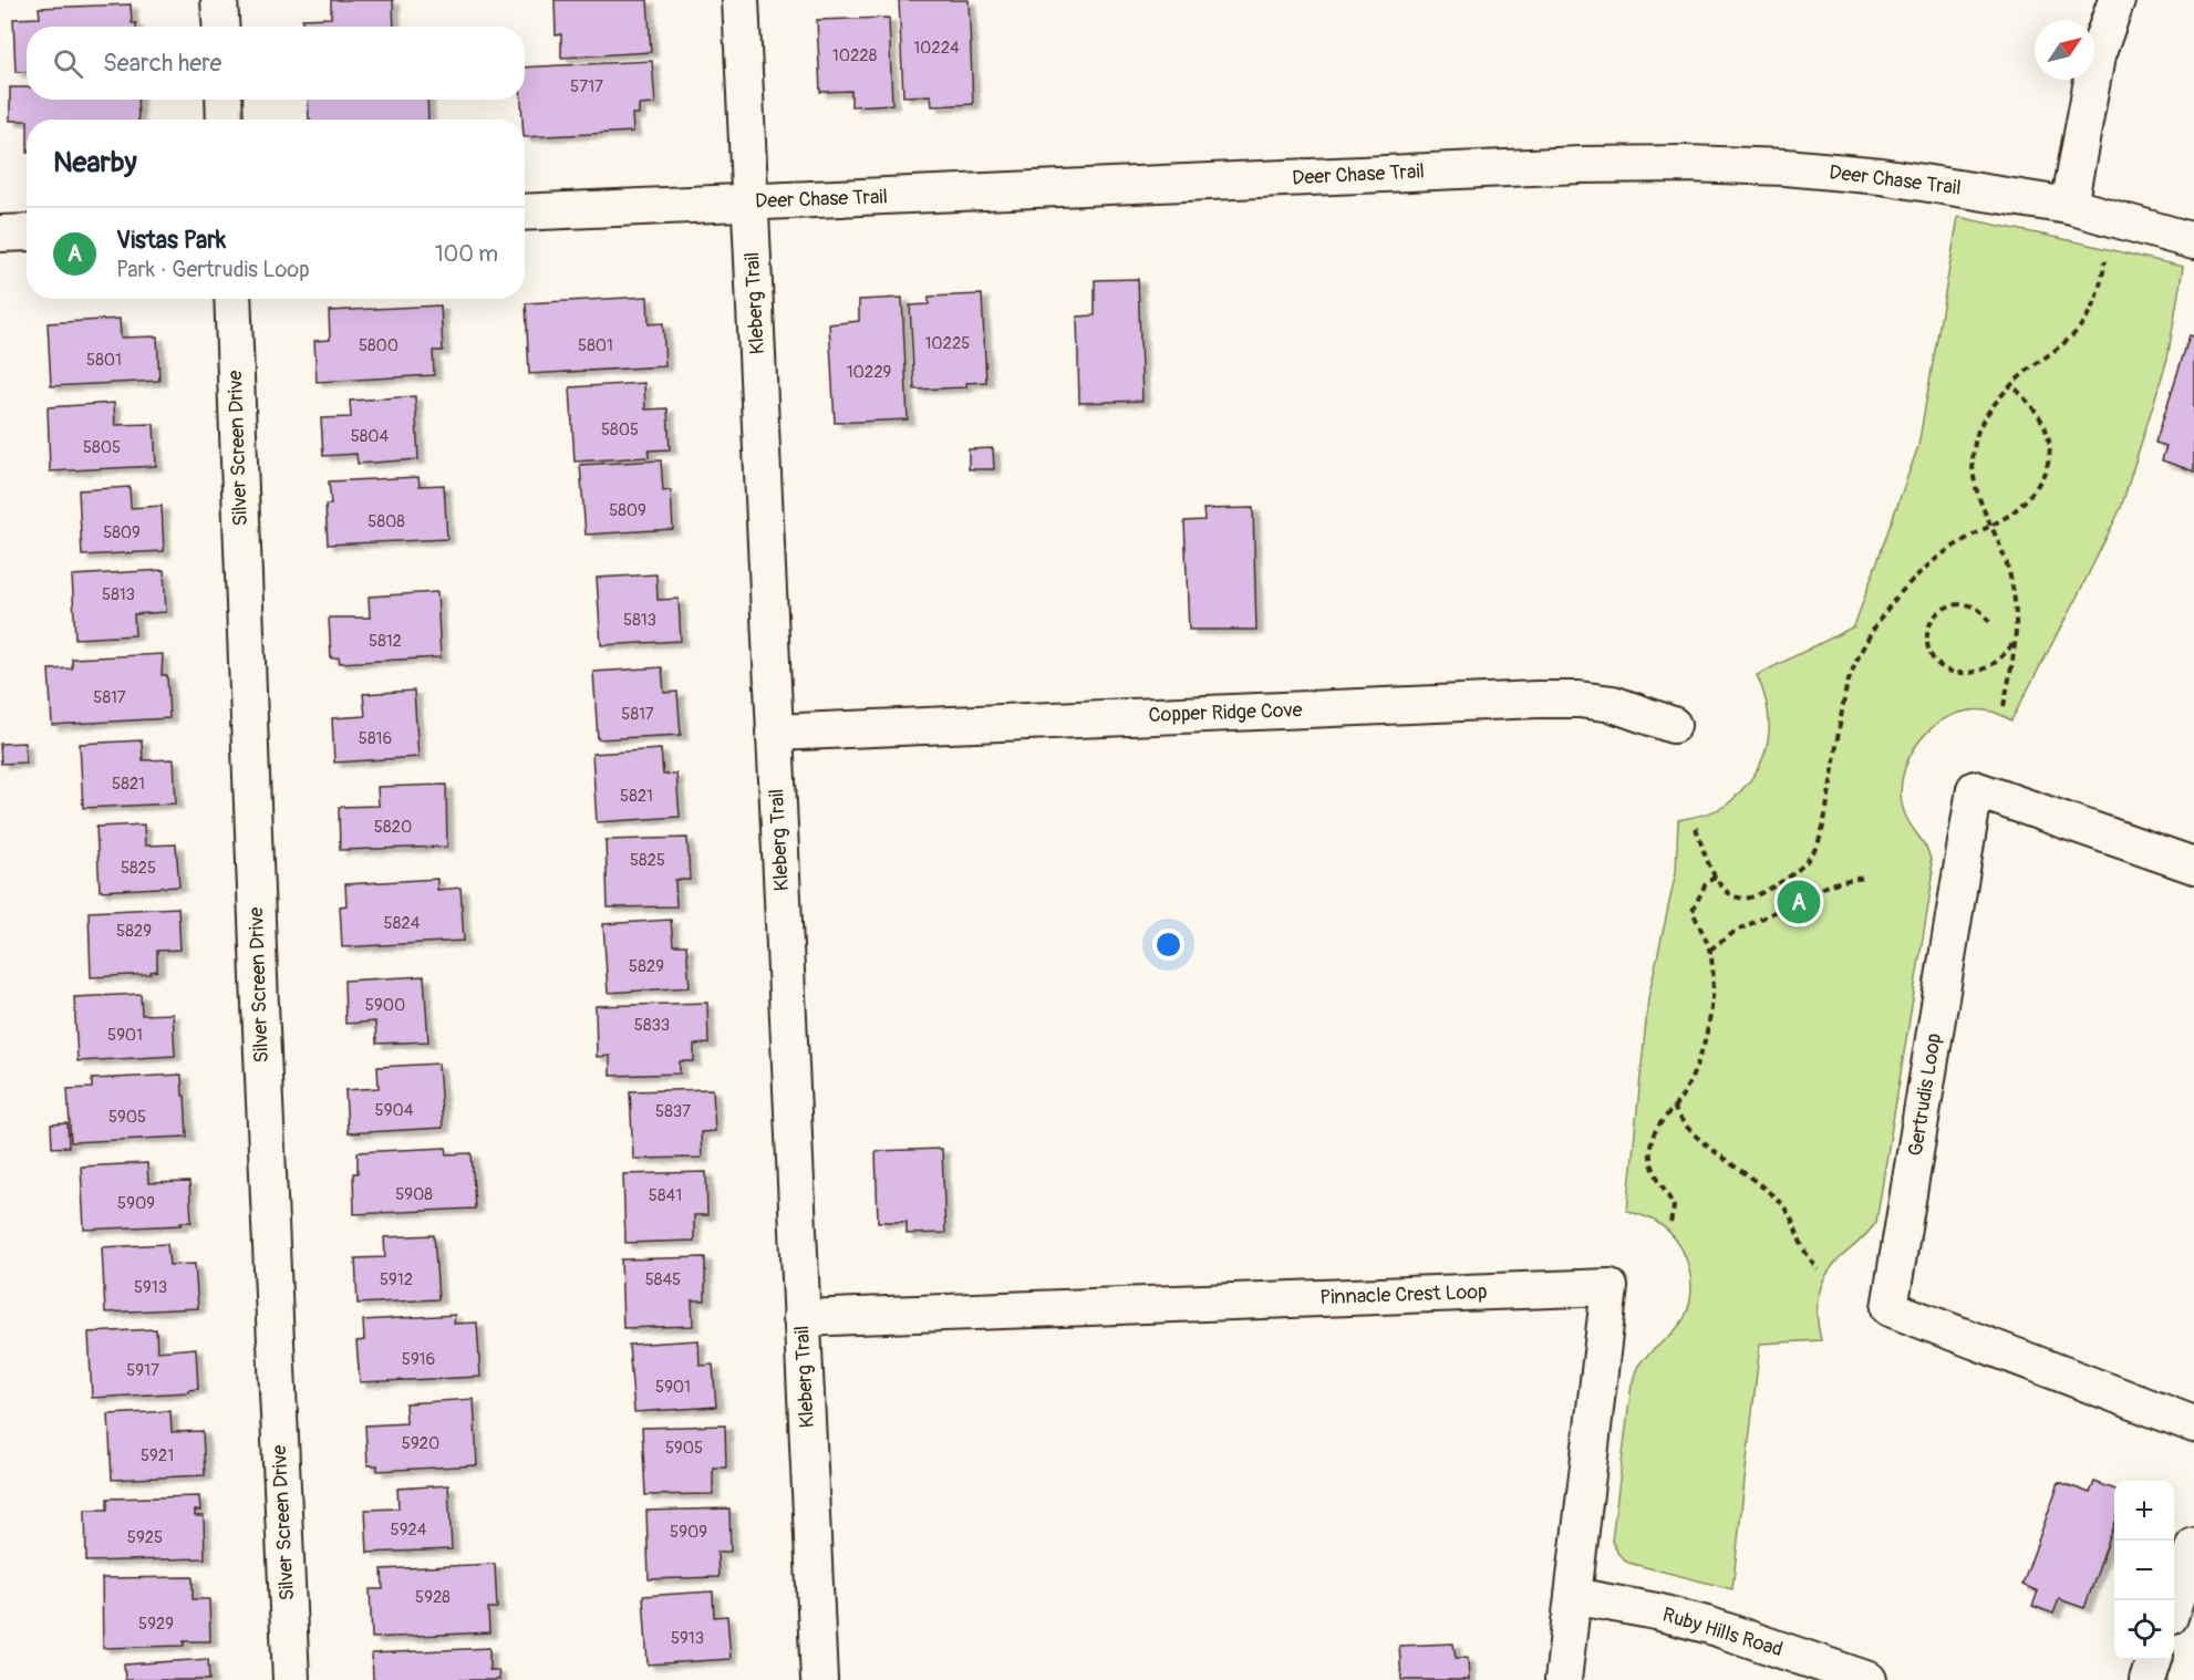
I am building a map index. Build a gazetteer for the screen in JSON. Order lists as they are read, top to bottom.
{
  "streets": {
    "street": [
      "Deer Chase Trail",
      "Kleberg Trail",
      "Silver Screen Drive",
      "Copper Ridge Cove",
      "Gertrudis Loop",
      "Pinnacle Crest Loop",
      "Ruby Hills Road"
    ]
  },
  "crossings": [
    ["Deer Chase Trail", "Kleberg Trail"],
    ["Kleberg Trail", "Copper Ridge Cove"],
    ["Kleberg Trail", "Pinnacle Crest Loop"],
    ["Pinnacle Crest Loop", "Ruby Hills Road"]
  ],
  "house_numbers": [
    "10224",
    "10228",
    "5717",
    "10225",
    "5800",
    "5801",
    "5801",
    "10229",
    "5805",
    "5804",
    "5805",
    "5809",
    "5808",
    "5809",
    "5813",
    "5813",
    "5812",
    "5817",
    "5817",
    "5816",
    "5821",
    "5821",
    "5820",
    "5825",
    "5825",
    "5824",
    "5829",
    "5829",
    "5900",
    "5833",
    "5901",
    "5904",
    "5837",
    "5905",
    "5908",
    "5841",
    "5909",
    "5912",
    "5845",
    "5913",
    "5916",
    "5917",
    "5901",
    "5920",
    "5905",
    "5921",
    "5924",
    "5909",
    "5925",
    "5928",
    "5929",
    "5913"
  ],
  "north": "top right",
  "page": {
    "search": "Search here",
    "heading": "Nearby",
    "list": [
      {
        "mark": "A",
        "name": "Vistas Park",
        "note": "Park · Gertrudis Loop",
        "value": "100 m"
      }
    ],
    "pins": "A",
    "map_buttons": ["+", "−"]
  }
}
